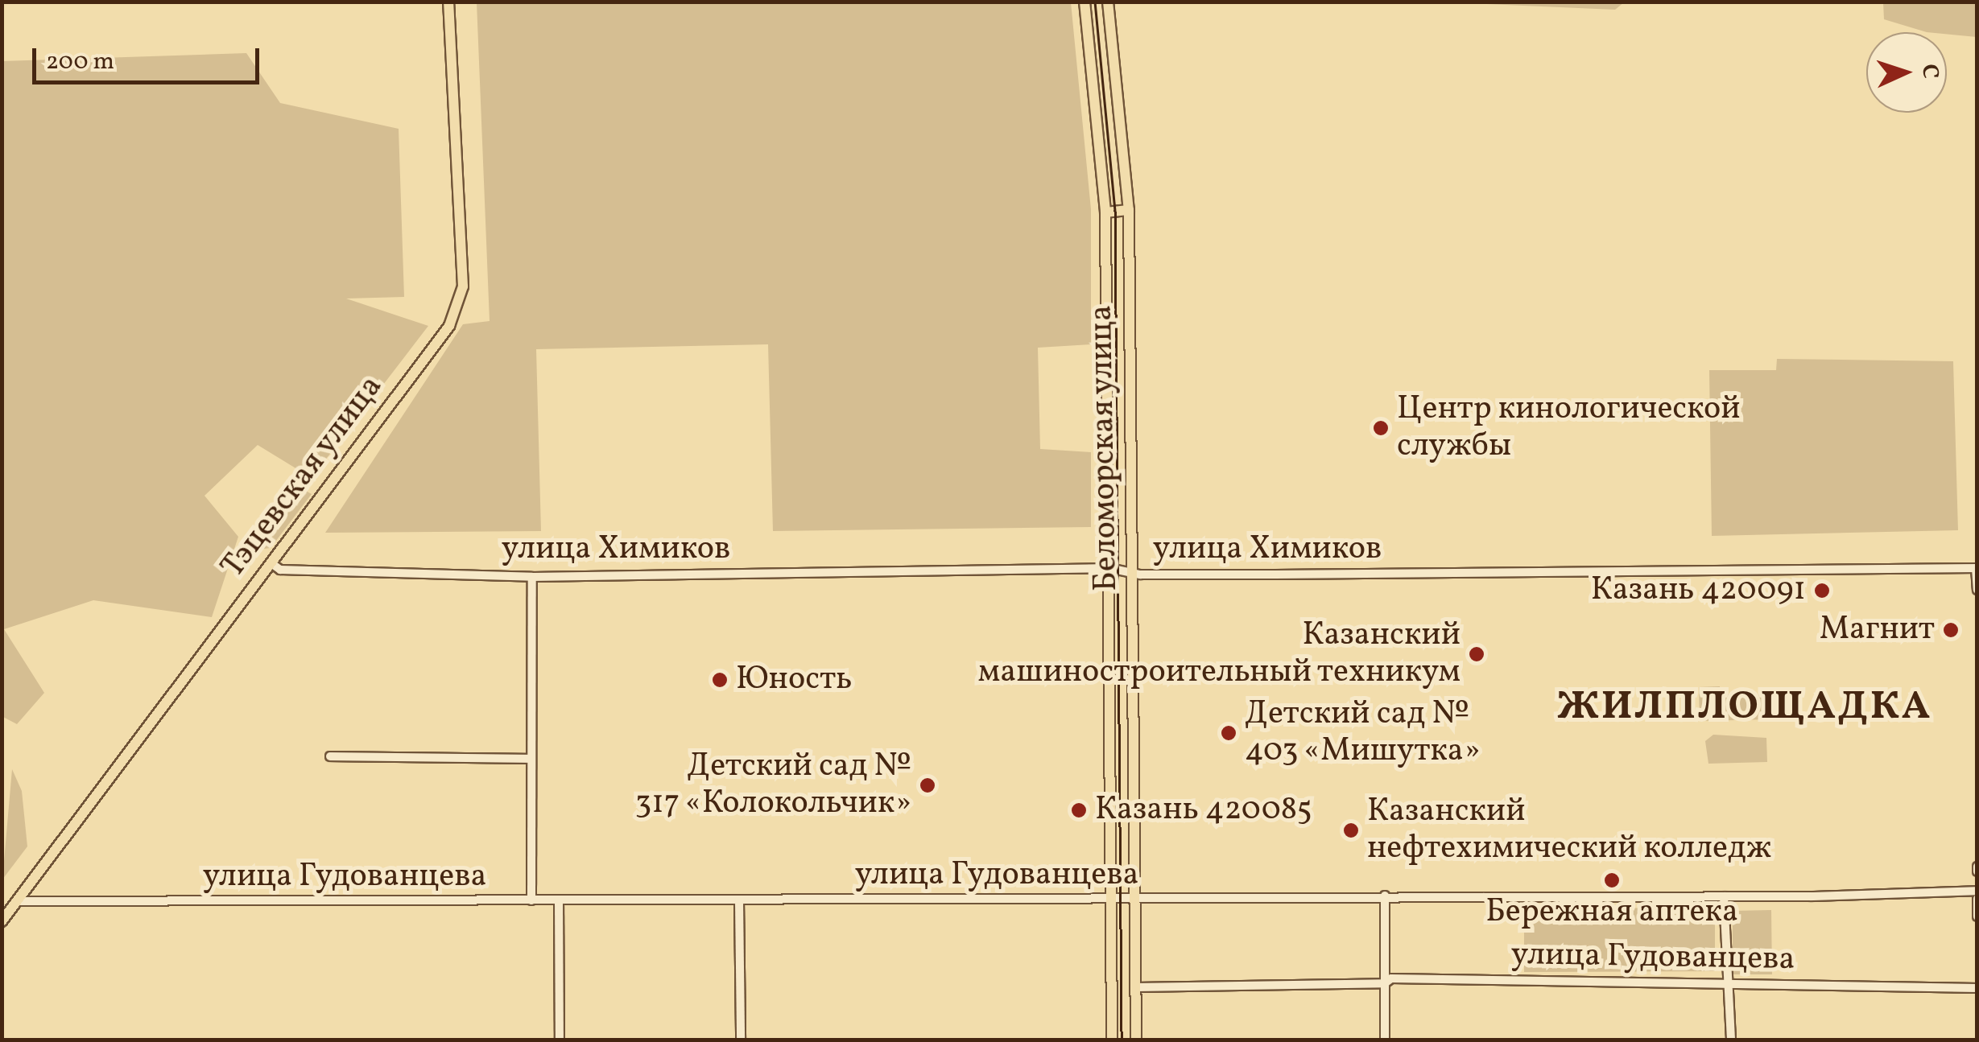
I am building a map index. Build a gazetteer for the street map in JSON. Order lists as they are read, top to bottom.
{
  "streets": {
    "main road": ["Беломорская улица", "Тэцевская улица"],
    "street": ["улица Химиков", "улица Гудованцева"]
  },
  "crossings": [
    ["Беломорская улица", "улица Химиков"],
    ["Беломорская улица", "улица Гудованцева"],
    ["Тэцевская улица", "улица Химиков"],
    ["Тэцевская улица", "улица Гудованцева"]
  ],
  "districts": ["ЖИЛПЛОЩАДКА"],
  "places": [
    "Центр кинологической службы",
    "Казань 420091",
    "Магнит",
    "Казанский машиностроительный техникум",
    "Юность",
    "Детский сад № 403 «Мишутка»",
    "Детский сад № 317 «Колокольчик»",
    "Казань 420085",
    "Казанский нефтехимический колледж",
    "Бережная аптека"
  ],
  "scale_bar": "200 m",
  "north": "right"
}
